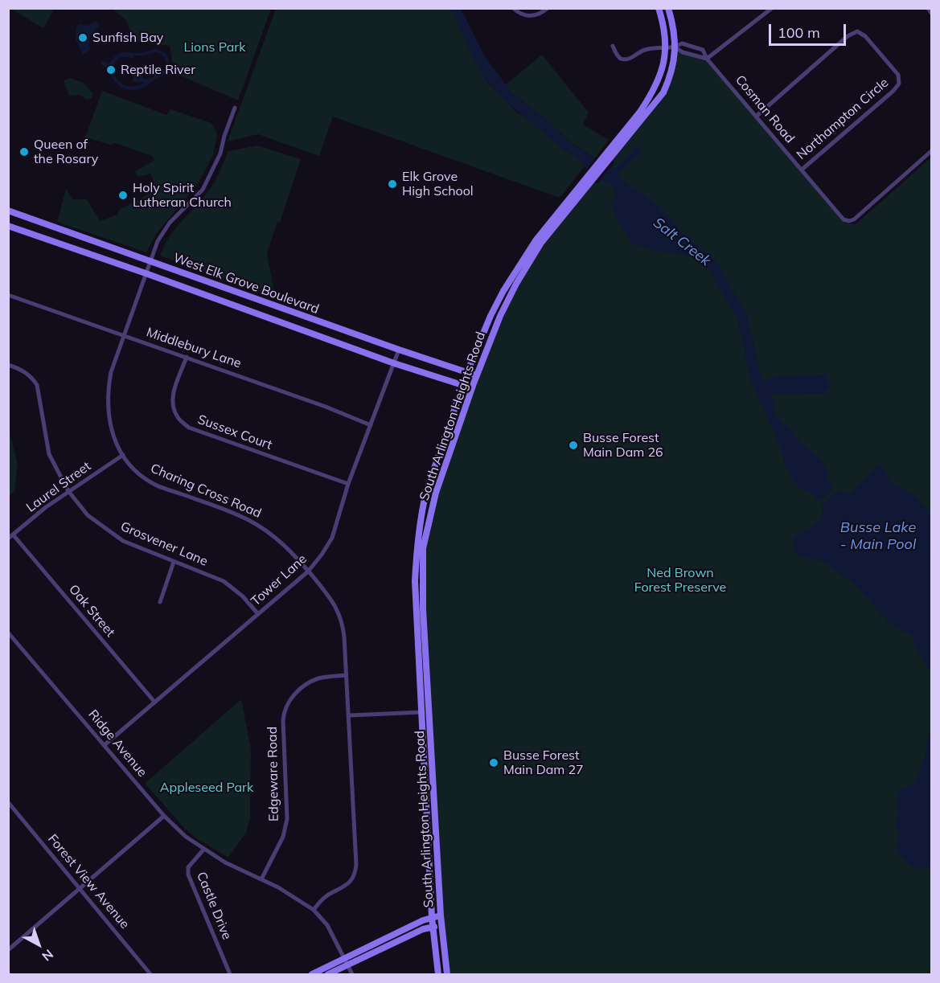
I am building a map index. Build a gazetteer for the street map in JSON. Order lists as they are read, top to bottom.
{
  "streets": {
    "main road": ["West Elk Grove Boulevard", "South Arlington Heights Road"],
    "street": [
      "Cosman Road",
      "Northampton Circle",
      "Middlebury Lane",
      "Sussex Court",
      "Laurel Street",
      "Charing Cross Road",
      "Grosvener Lane",
      "Tower Lane",
      "Oak Street",
      "Ridge Avenue",
      "Edgeware Road",
      "Forest View Avenue",
      "Castle Drive"
    ]
  },
  "crossings": [
    ["Cosman Road", "Northampton Circle"],
    ["Cosman Road", "South Arlington Heights Road"],
    ["West Elk Grove Boulevard", "South Arlington Heights Road"],
    ["West Elk Grove Boulevard", "Charing Cross Road"],
    ["West Elk Grove Boulevard", "Tower Lane"],
    ["Middlebury Lane", "Sussex Court"],
    ["Middlebury Lane", "Charing Cross Road"],
    ["Middlebury Lane", "Tower Lane"],
    ["Sussex Court", "Tower Lane"],
    ["Laurel Street", "Charing Cross Road"],
    ["Laurel Street", "Grosvener Lane"],
    ["Laurel Street", "Oak Street"],
    ["Charing Cross Road", "Tower Lane"],
    ["Charing Cross Road", "Ridge Avenue"],
    ["Charing Cross Road", "Edgeware Road"],
    ["Grosvener Lane", "Tower Lane"],
    ["Tower Lane", "Oak Street"],
    ["Tower Lane", "Ridge Avenue"],
    ["Ridge Avenue", "Edgeware Road"],
    ["Ridge Avenue", "Castle Drive"]
  ],
  "water": ["Salt Creek", "Busse Lake - Main Pool"],
  "parks": ["Lions Park", "Ned Brown Forest Preserve", "Appleseed Park"],
  "places": [
    "Sunfish Bay",
    "Reptile River",
    "Queen of the Rosary",
    "Elk Grove High School",
    "Holy Spirit Lutheran Church",
    "Busse Forest Main Dam 26",
    "Busse Forest Main Dam 27"
  ],
  "scale_bar": "100 m",
  "north": "bottom right"
}
